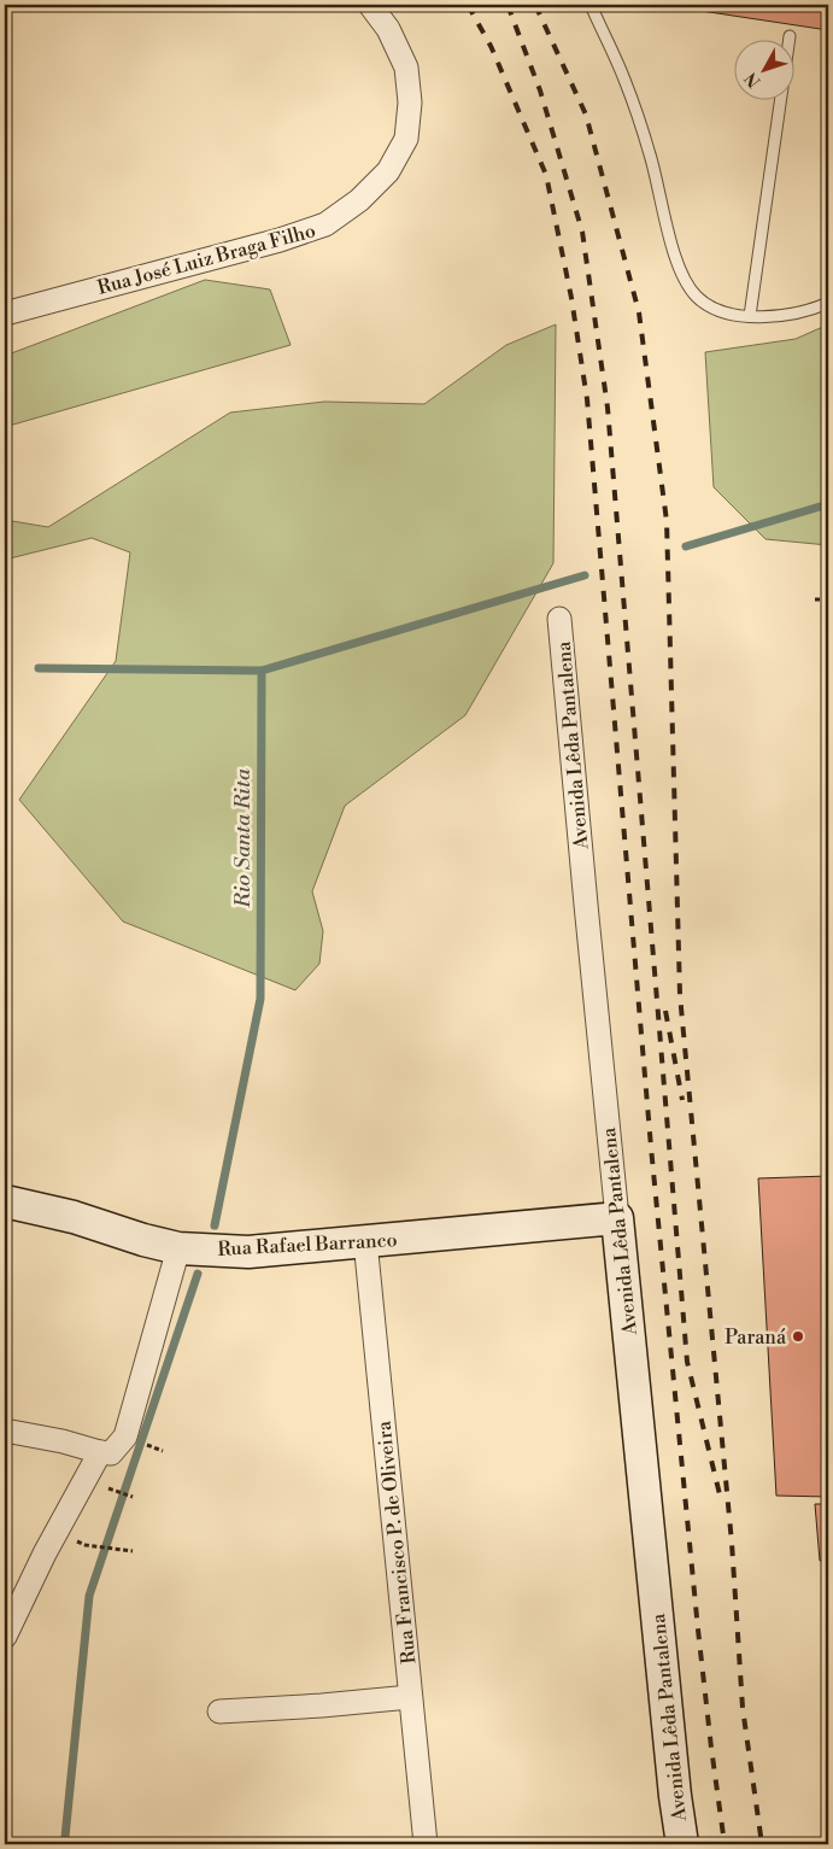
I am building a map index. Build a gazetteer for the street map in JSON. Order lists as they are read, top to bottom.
{
  "streets": {
    "street": [
      "Rua José Luiz Braga Filho",
      "Avenida Lêda Pantalena",
      "Rua Rafael Barranco",
      "Rua Francisco P. de Oliveira"
    ]
  },
  "crossings": [
    ["Avenida Lêda Pantalena", "Rua Rafael Barranco"],
    ["Rua Rafael Barranco", "Rua Francisco P. de Oliveira"]
  ],
  "water": ["Rio Santa Rita"],
  "places": ["Paraná"],
  "north": "bottom left"
}
